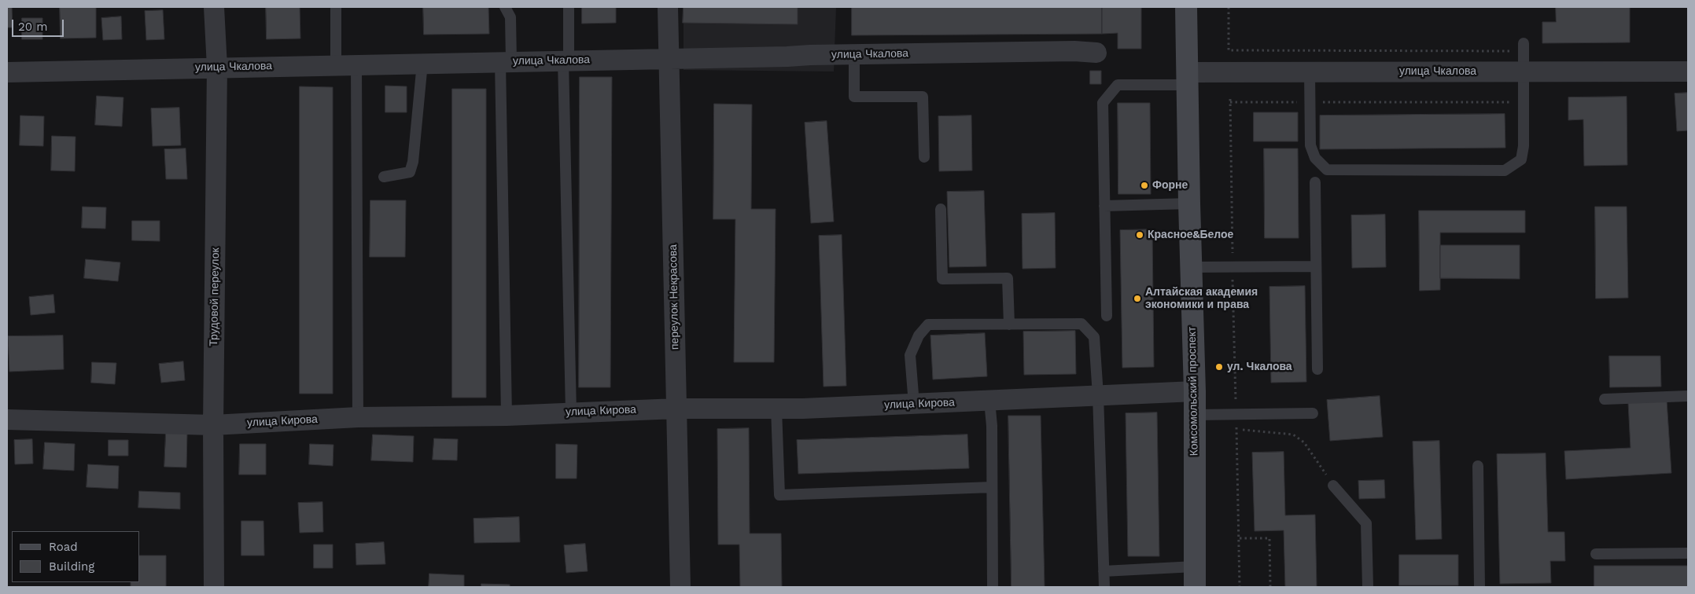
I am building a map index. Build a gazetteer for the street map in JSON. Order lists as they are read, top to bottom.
{
  "streets": {
    "main road": ["Комсомольский проспект"],
    "street": [
      "улица Чкалова",
      "Трудовой переулок",
      "переулок Некрасова",
      "улица Кирова"
    ]
  },
  "crossings": [
    ["улица Чкалова", "Трудовой переулок"],
    ["улица Чкалова", "переулок Некрасова"],
    ["улица Чкалова", "Комсомольский проспект"],
    ["Трудовой переулок", "улица Кирова"],
    ["переулок Некрасова", "улица Кирова"],
    ["Комсомольский проспект", "улица Кирова"]
  ],
  "places": [
    "Форне",
    "Красное&Белое",
    "Алтайская академия экономики и права",
    "ул. Чкалова"
  ],
  "legend": ["Road", "Building"],
  "scale_bar": "20 m"
}
